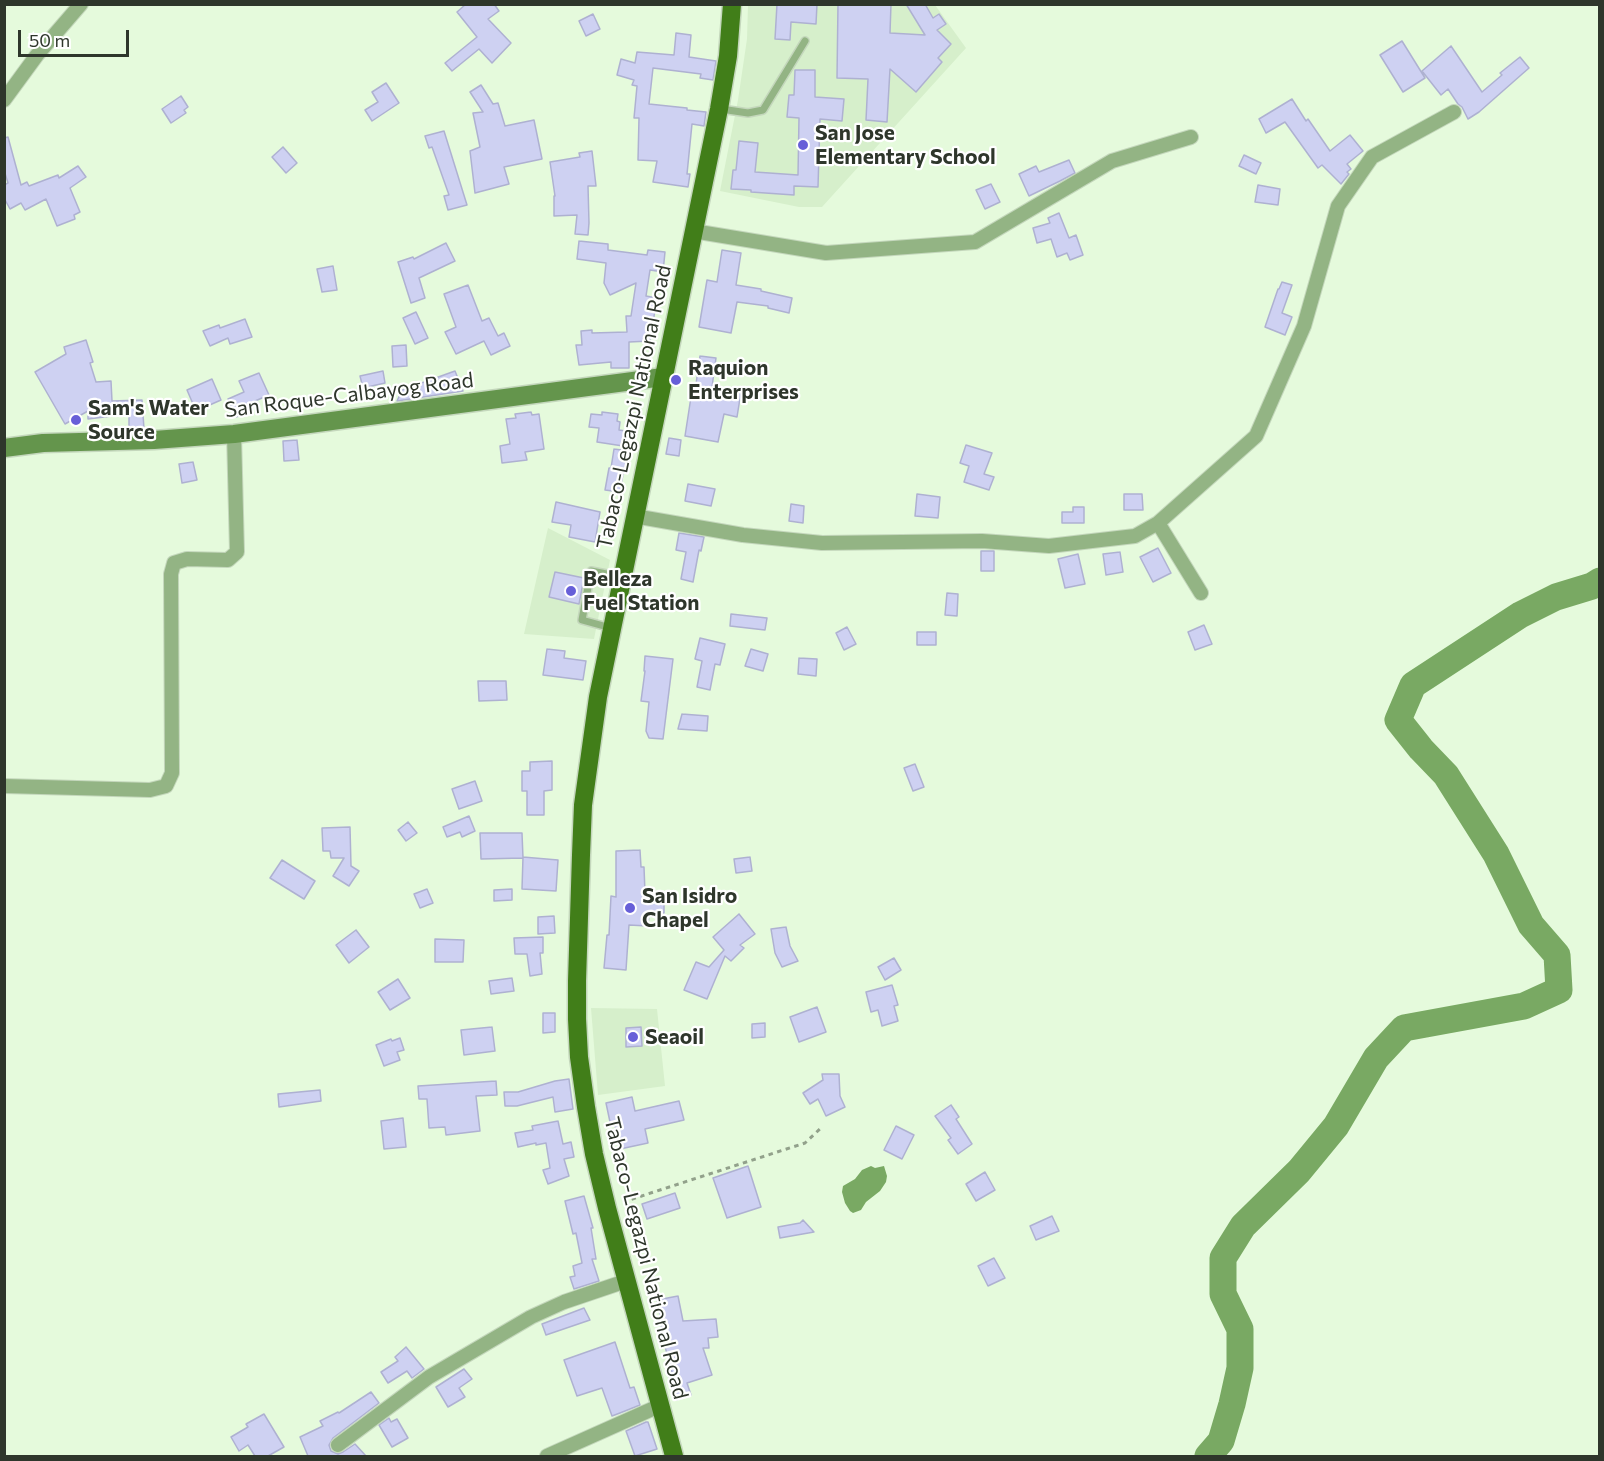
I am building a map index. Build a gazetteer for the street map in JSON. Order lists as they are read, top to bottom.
{
  "streets": {
    "main road": ["Tabaco-Legazpi National Road"],
    "street": ["San Roque-Calbayog Road"]
  },
  "crossings": [
    ["San Roque-Calbayog Road", "Tabaco-Legazpi National Road"]
  ],
  "places": [
    "San Jose Elementary School",
    "Raquion Enterprises",
    "Sam's Water Source",
    "Belleza Fuel Station",
    "San Isidro Chapel",
    "Seaoil"
  ],
  "scale_bar": "50 m"
}
